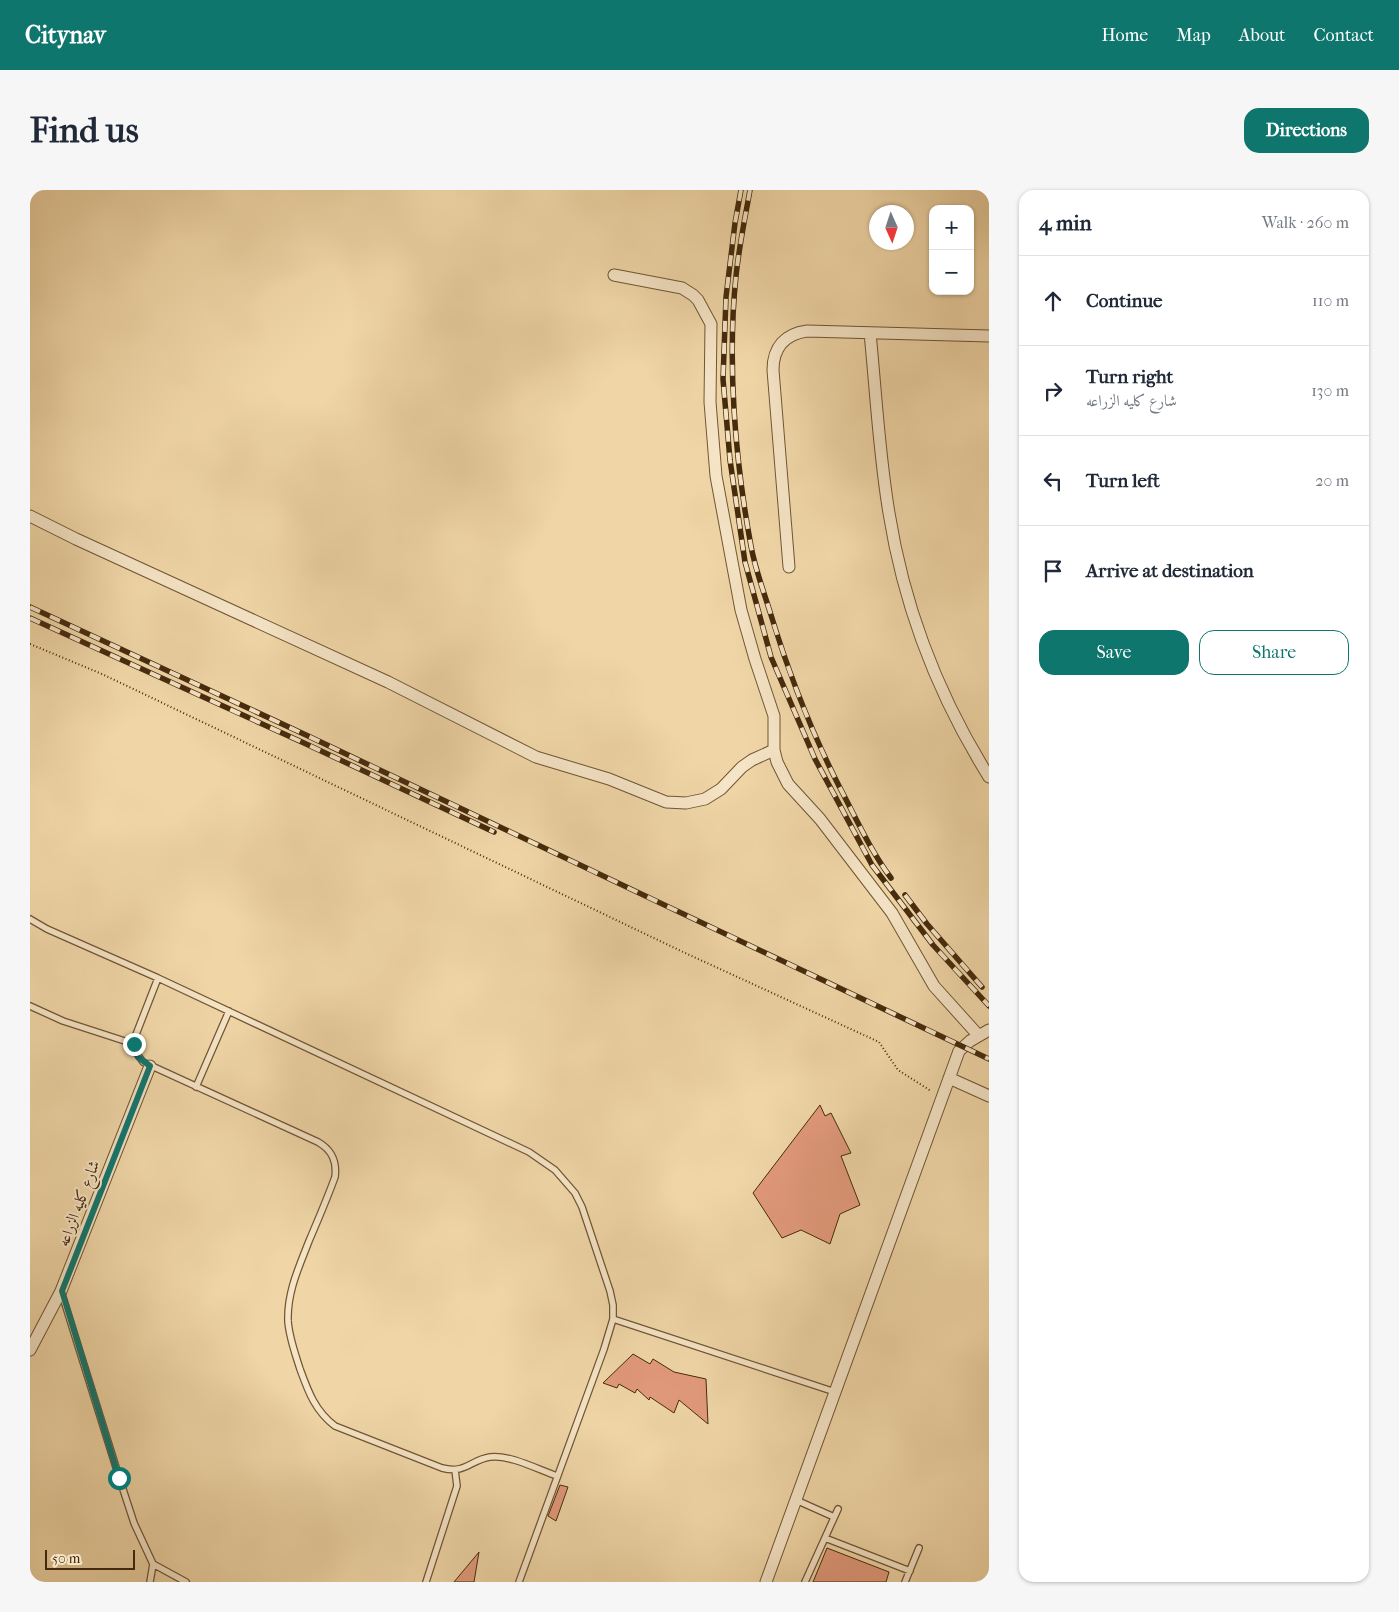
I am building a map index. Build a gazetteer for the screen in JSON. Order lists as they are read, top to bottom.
{
  "streets": {
    "street": ["شارع كليه الزراعه"]
  },
  "scale_bar": "50 m",
  "north": "bottom",
  "page": {
    "header": "Citynav",
    "nav": [
      "Home",
      "Map",
      "About",
      "Contact"
    ],
    "buttons": [
      "Directions",
      ["Save", "Share"]
    ],
    "title": "Find us",
    "heading": ["4 min", "Walk · 260 m"],
    "map_buttons": ["+", "−"],
    "list": [
      ["Continue", "110 m"],
      ["Turn right", "شارع كليه الزراعه", "130 m"],
      ["Turn left", "20 m"],
      "Arrive at destination"
    ],
    "scale": "50 m"
  }
}
